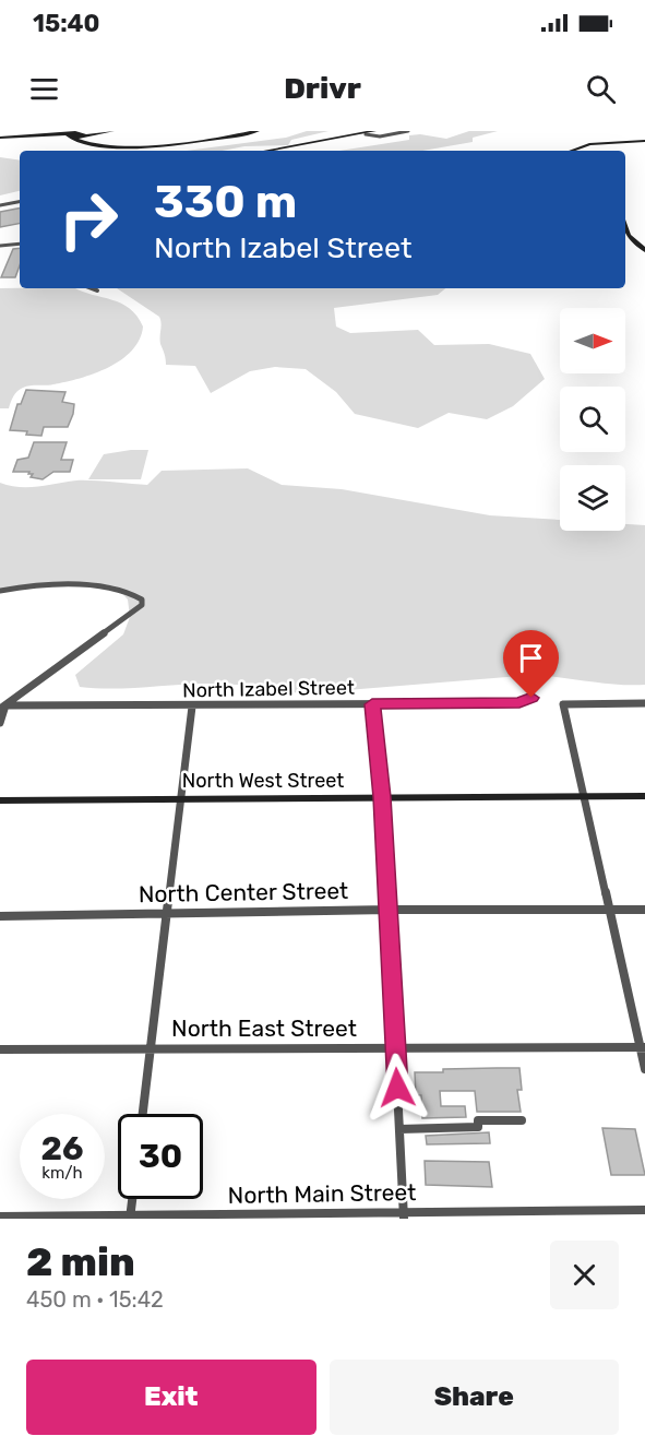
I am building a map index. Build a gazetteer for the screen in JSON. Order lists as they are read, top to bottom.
{
  "streets": {
    "street": [
      "North Izabel Street",
      "North West Street",
      "North Center Street",
      "North East Street",
      "North Main Street"
    ]
  },
  "north": "right",
  "page": {
    "status": "15:40",
    "header": "Drivr",
    "turn": ["330 m", "North Izabel Street"],
    "speed": "26 km/h",
    "limit": "30",
    "heading": ["2 min", "450 m · 15:42"],
    "buttons": ["Exit", "Share"]
  }
}
